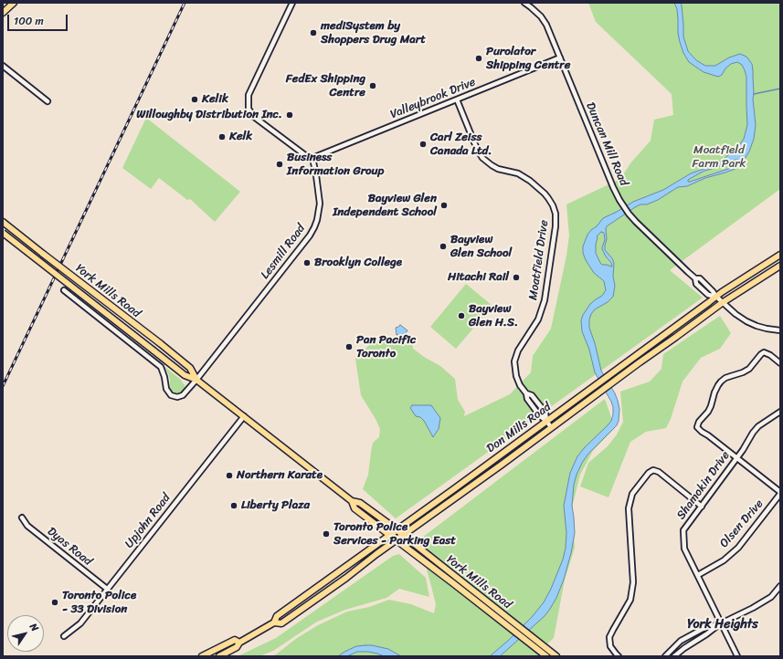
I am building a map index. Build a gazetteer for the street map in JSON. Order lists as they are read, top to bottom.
{
  "streets": {
    "main road": ["York Mills Road", "Don Mills Road"],
    "street": [
      "Valleybrook Drive",
      "Duncan Mill Road",
      "Lesmill Road",
      "Moatfield Drive",
      "Shamokin Drive",
      "Upjohn Road",
      "Olsen Drive",
      "Dyas Road"
    ]
  },
  "crossings": [
    ["Valleybrook Drive", "Duncan Mill Road"],
    ["Valleybrook Drive", "Lesmill Road"],
    ["Valleybrook Drive", "Moatfield Drive"],
    ["Duncan Mill Road", "Don Mills Road"],
    ["Lesmill Road", "York Mills Road"],
    ["Moatfield Drive", "Don Mills Road"],
    ["York Mills Road", "Don Mills Road"],
    ["York Mills Road", "Upjohn Road"],
    ["Shamokin Drive", "Olsen Drive"],
    ["Upjohn Road", "Dyas Road"]
  ],
  "districts": ["York Heights"],
  "parks": ["Moatfield Farm Park"],
  "places": [
    "mediSystem by Shoppers Drug Mart",
    "Purolator Shipping Centre",
    "FedEx Shipping Centre",
    "Kelik",
    "Willoughby Distribution Inc.",
    "Kelk",
    "Carl Zeiss Canada Ltd.",
    "Business Information Group",
    "Bayview Glen Independent School",
    "Bayview Glen School",
    "Brooklyn College",
    "Hitachi Rail",
    "Bayview Glen H.S.",
    "Pan Pacific Toronto",
    "Northern Karate",
    "Liberty Plaza",
    "Toronto Police Services - Parking East",
    "Toronto Police - 33 Division"
  ],
  "scale_bar": "100 m",
  "north": "top right"
}
